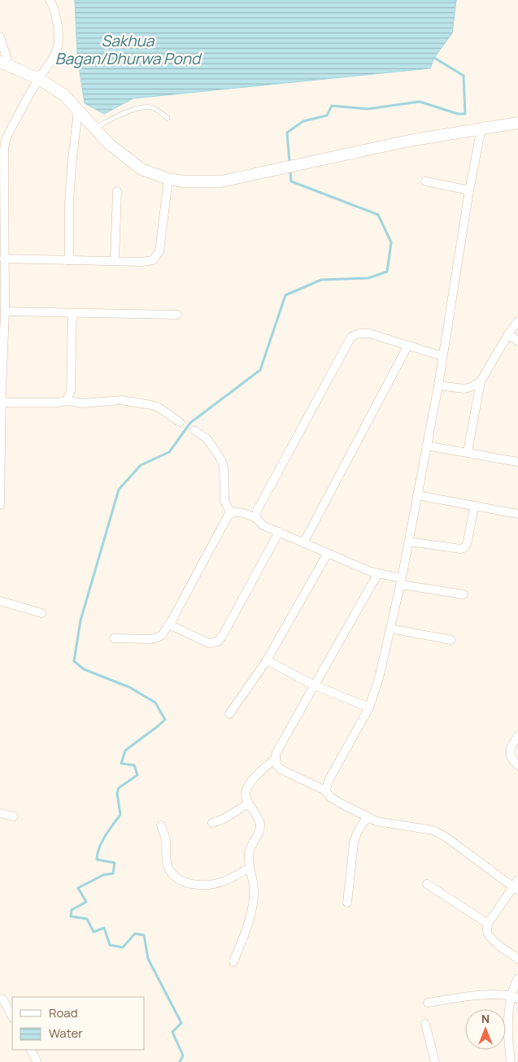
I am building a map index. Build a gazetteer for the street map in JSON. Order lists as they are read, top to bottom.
{
  "water": ["Sakhua Bagan/Dhurwa Pond"],
  "legend": ["Road", "Water"],
  "north": "top"
}
